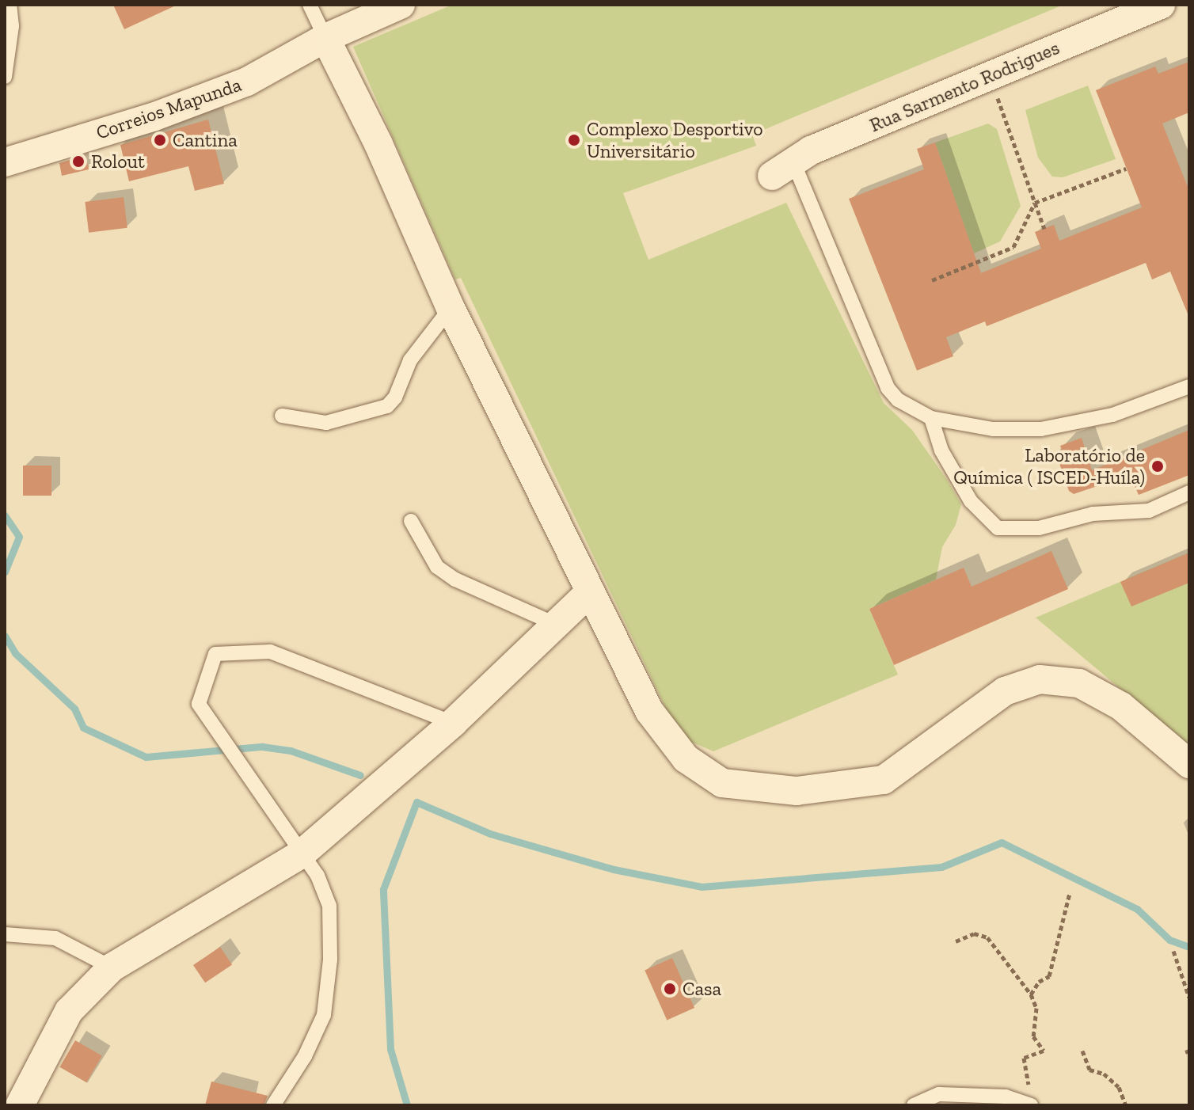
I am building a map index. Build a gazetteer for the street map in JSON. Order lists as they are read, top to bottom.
{
  "streets": {
    "street": ["Rua Sarmento Rodrigues", "Correios Mapunda"]
  },
  "places": [
    "Cantina",
    "Complexo Desportivo Universitário",
    "Rolout",
    "Laboratório de Química ( ISCED-Huíla)",
    "Casa"
  ]
}
